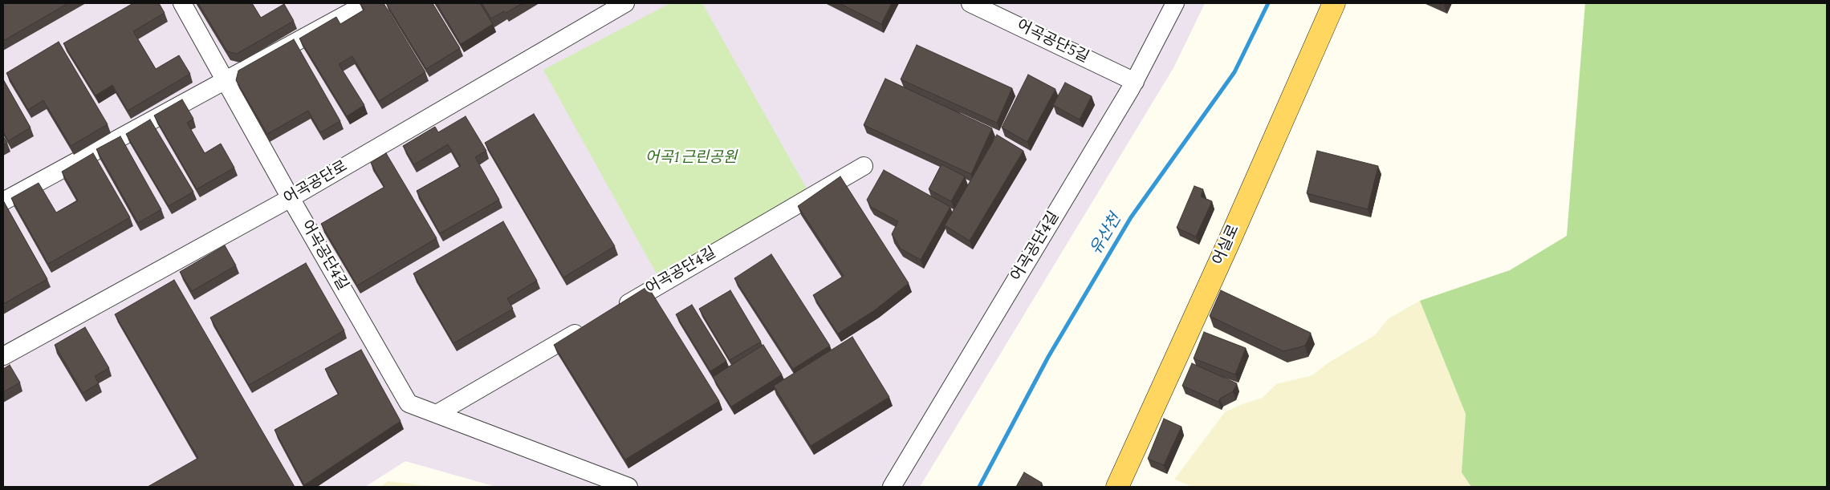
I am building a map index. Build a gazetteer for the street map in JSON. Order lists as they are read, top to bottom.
{
  "streets": {
    "main road": ["어실로"],
    "street": ["어곡공단5길", "어곡공단로", "어곡공단4길"]
  },
  "crossings": [
    ["어곡공단5길", "어곡공단4길"],
    ["어곡공단로", "어곡공단4길"]
  ],
  "water": ["유산천"],
  "parks": ["어곡1근린공원"]
}
